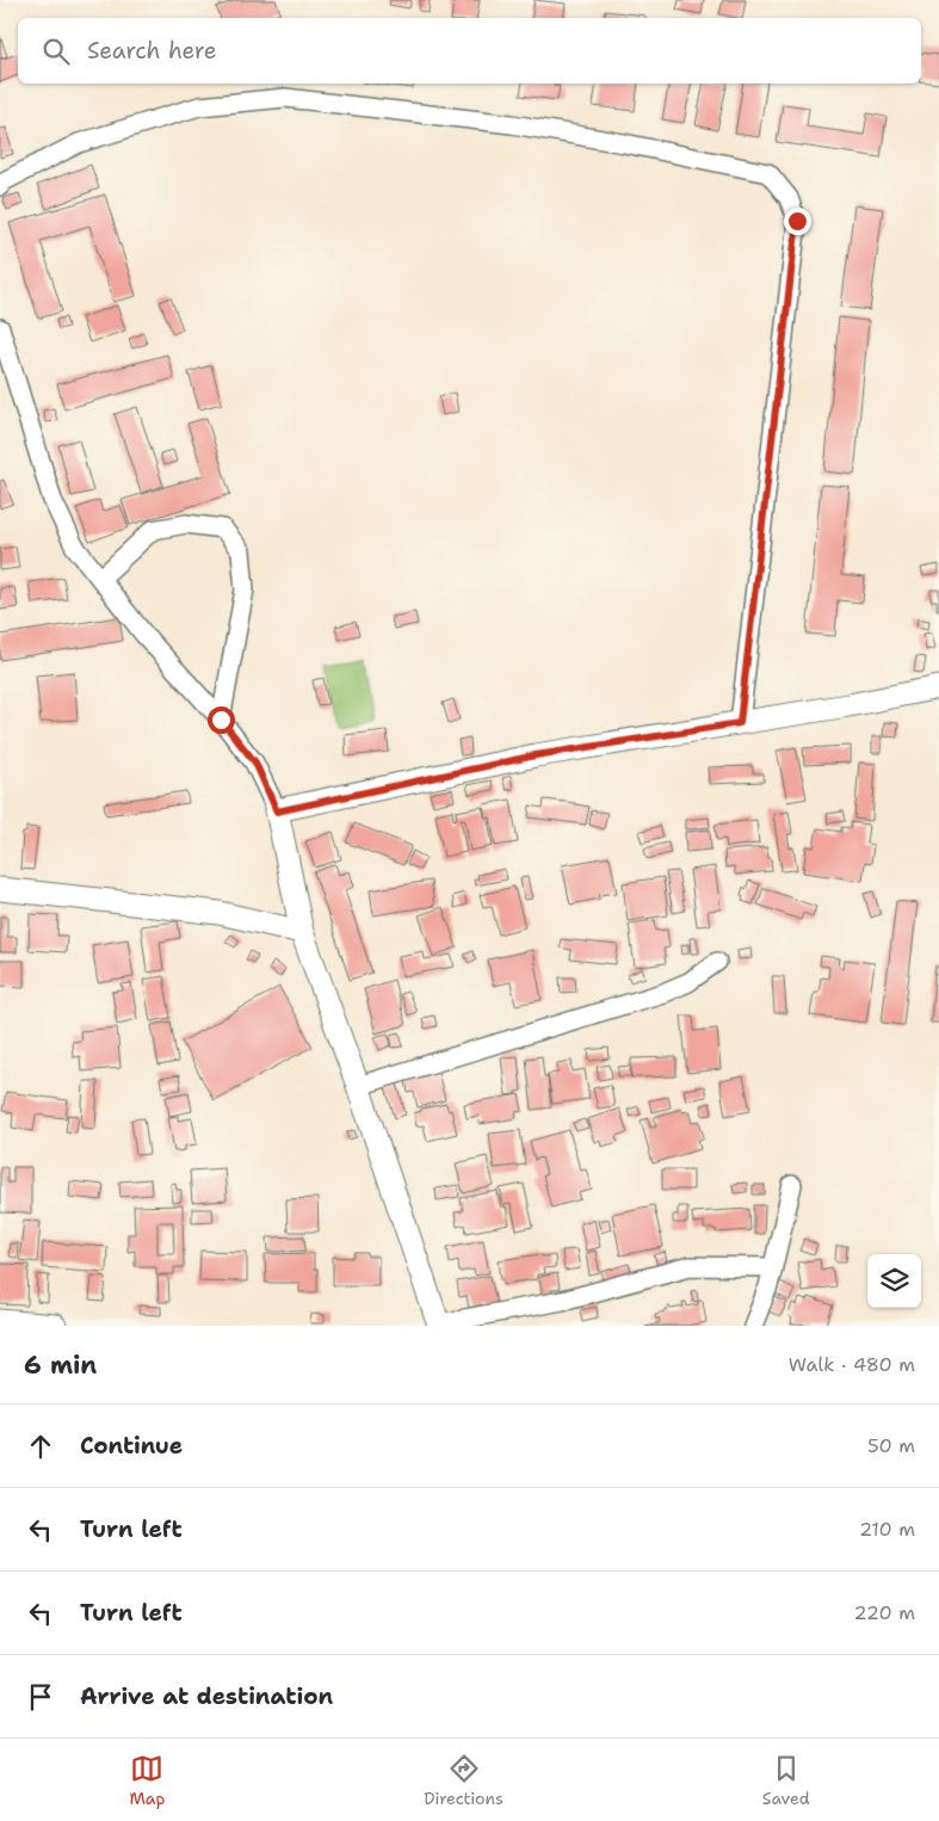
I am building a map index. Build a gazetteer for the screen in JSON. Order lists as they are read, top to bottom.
{
  "page": {
    "search": "Search here",
    "heading": ["6 min", "Walk · 480 m"],
    "list": [
      ["Continue", "50 m"],
      ["Turn left", "210 m"],
      ["Turn left", "220 m"],
      "Arrive at destination"
    ],
    "nav": ["Map", "Directions", "Saved"]
  }
}
